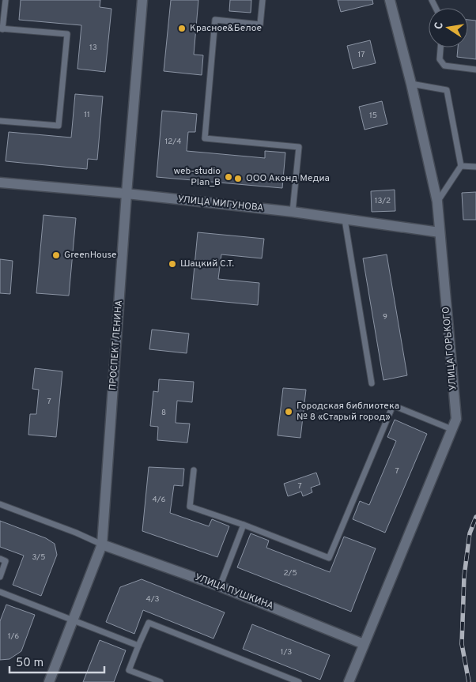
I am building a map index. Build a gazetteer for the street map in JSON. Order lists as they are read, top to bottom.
{
  "streets": {
    "street": [
      "УЛИЦА МИГУНОВА",
      "ПРОСПЕКТ ЛЕНИНА",
      "УЛИЦА ГОРЬКОГО",
      "УЛИЦА ПУШКИНА"
    ]
  },
  "crossings": [
    ["УЛИЦА МИГУНОВА", "ПРОСПЕКТ ЛЕНИНА"],
    ["УЛИЦА МИГУНОВА", "УЛИЦА ГОРЬКОГО"],
    ["ПРОСПЕКТ ЛЕНИНА", "УЛИЦА ПУШКИНА"],
    ["УЛИЦА ГОРЬКОГО", "УЛИЦА ПУШКИНА"]
  ],
  "places": [
    "Красное&Белое",
    "web-studio Plan_B",
    "ООО Аконд Медиа",
    "GreenHouse",
    "Шацкий С.Т.",
    "Городская библиотека № 8 «Старый город»"
  ],
  "house_numbers": [
    "13",
    "17",
    "11",
    "15",
    "12/4",
    "13/2",
    "9",
    "7",
    "8",
    "7",
    "7",
    "4/6",
    "3/5",
    "2/5",
    "4/3",
    "1/6",
    "1/3"
  ],
  "scale_bar": "50 m",
  "north": "left"
}
